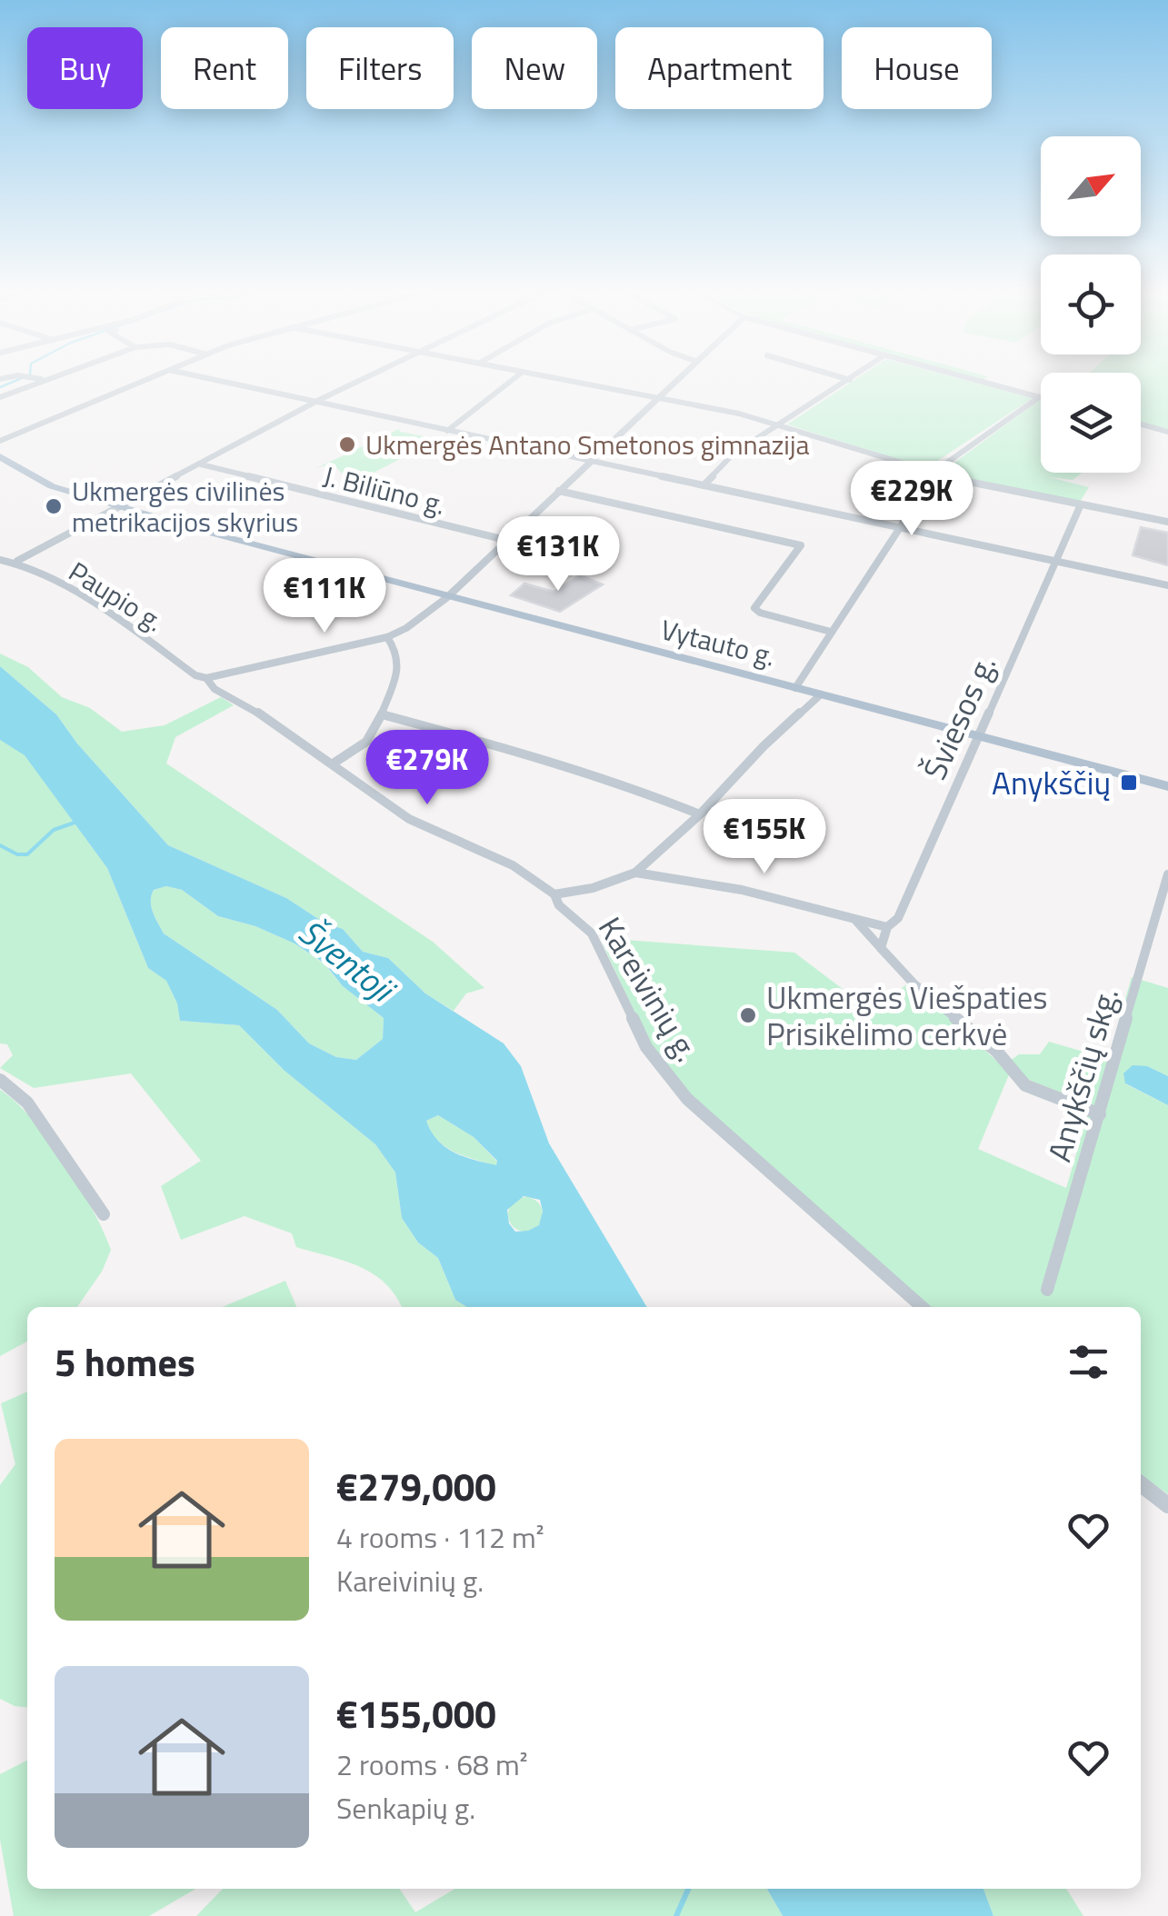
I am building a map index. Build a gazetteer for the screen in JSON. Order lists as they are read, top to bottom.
{
  "streets": {
    "main road": ["Vytauto g."],
    "street": [
      "J. Biliūno g.",
      "Paupio g.",
      "Šviesos g.",
      "Kareivinių g.",
      "Anykščių skg."
    ]
  },
  "crossings": [
    ["Paupio g.", "Kareivinių g."],
    ["Vytauto g.", "Šviesos g."]
  ],
  "water": ["Šventoji"],
  "places": {
    "other": ["Ukmergės Antano Smetonos gimnazija", "Ukmergės civilinės metrikacijos skyrius", "Ukmergės Viešpaties Prisikėlimo cerkvė"],
    "transit": ["Anykščių"]
  },
  "north": "top right",
  "page": {
    "chip": [
      "Buy",
      "Rent",
      "Filters",
      "New",
      "Apartment",
      "House"
    ],
    "price": [
      "€229K",
      "€131K",
      "€111K",
      "€279K",
      "€155K"
    ],
    "heading": "5 homes",
    "list": [
      {
        "name": "€279,000",
        "note": "4 rooms · 112 m² · Kareivinių g."
      },
      {
        "name": "€155,000",
        "note": "2 rooms · 68 m² · Senkapių g."
      }
    ]
  }
}
